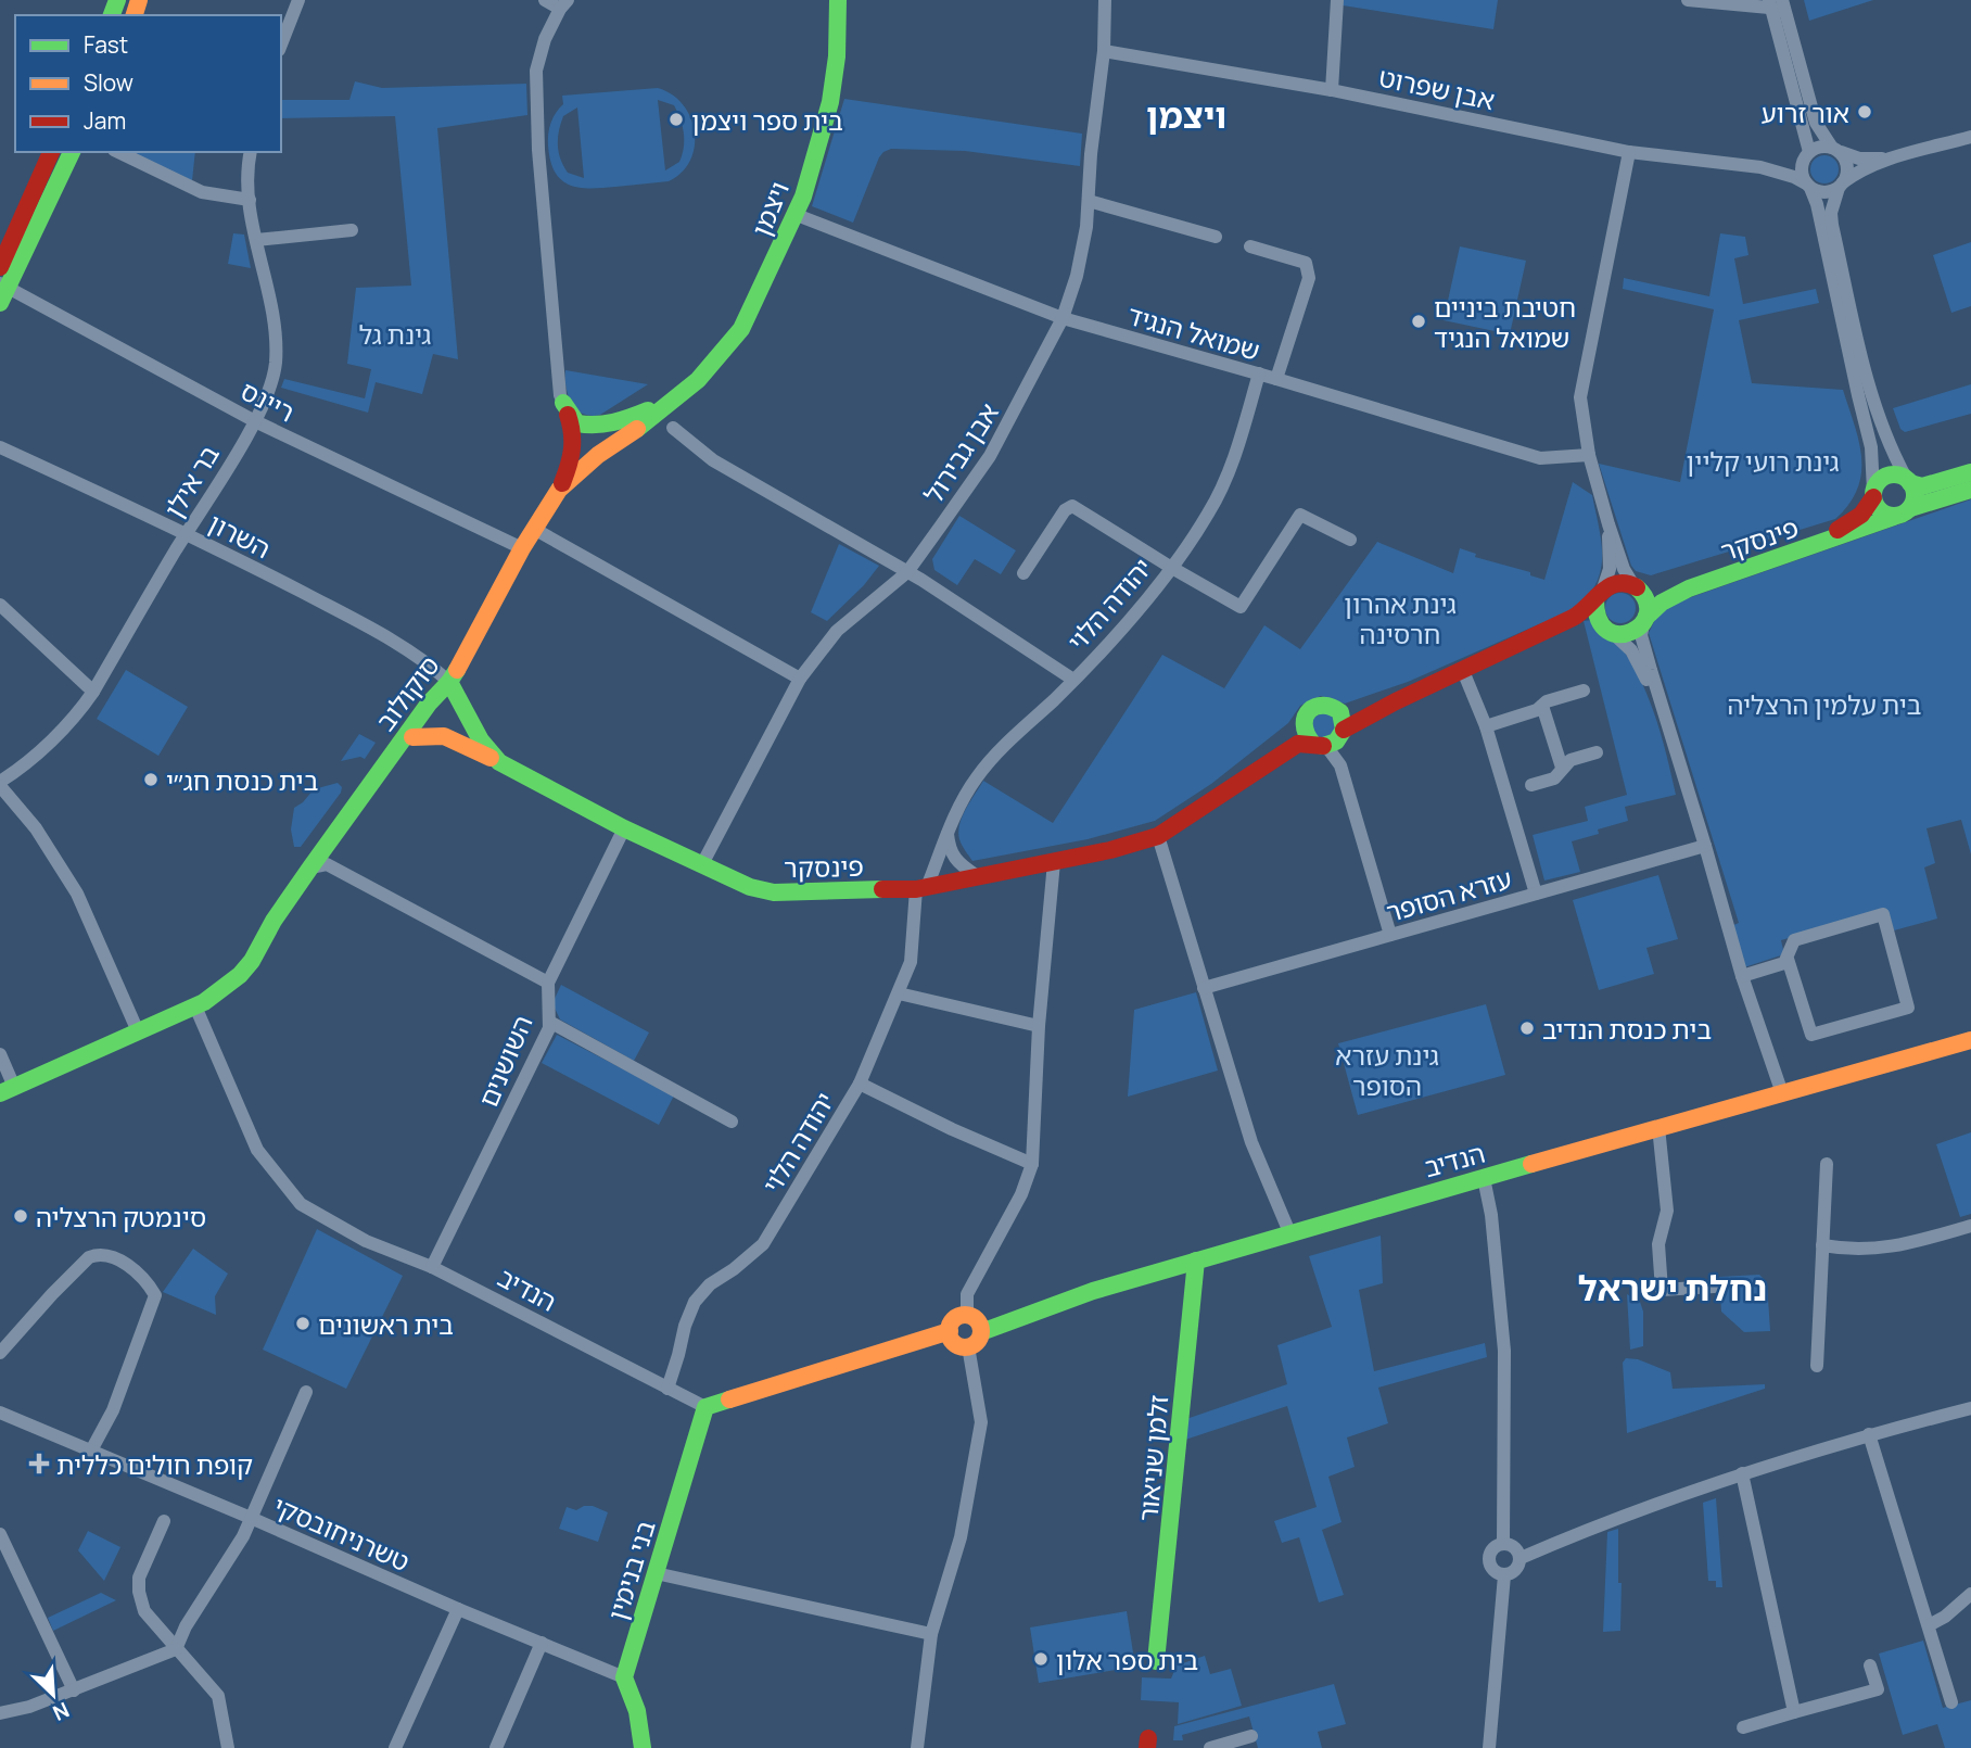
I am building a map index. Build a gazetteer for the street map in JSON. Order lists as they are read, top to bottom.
{
  "streets": {
    "street": [
      "אבן שפרוט",
      "ויצמן",
      "שמואל הנגיד",
      "ריינס",
      "אבן גבירול",
      "בר אילן",
      "השרון",
      "פינסקר",
      "יהודה הלוי",
      "סוקולוב",
      "עזרא הסופר",
      "השושנים",
      "הנדיב",
      "זלמן שניאור",
      "טשרניחובסקי",
      "בני בנימין"
    ]
  },
  "crossings": [
    ["אבן שפרוט", "אבן גבירול"],
    ["ויצמן", "שמואל הנגיד"],
    ["ויצמן", "ריינס"],
    ["ויצמן", "סוקולוב"],
    ["שמואל הנגיד", "אבן גבירול"],
    ["שמואל הנגיד", "יהודה הלוי"],
    ["ריינס", "בר אילן"],
    ["אבן גבירול", "פינסקר"],
    ["בר אילן", "השרון"],
    ["השרון", "פינסקר"],
    ["השרון", "סוקולוב"],
    ["פינסקר", "יהודה הלוי"],
    ["פינסקר", "סוקולוב"],
    ["יהודה הלוי", "הנדיב"],
    ["סוקולוב", "הנדיב"],
    ["השושנים", "הנדיב"],
    ["הנדיב", "זלמן שניאור"],
    ["הנדיב", "בני בנימין"],
    ["טשרניחובסקי", "בני בנימין"]
  ],
  "districts": ["ויצמן", "נחלת ישראל"],
  "parks": [
    "גינת גל",
    "גינת רועי קליין",
    "גינת אהרון חרסינה",
    "בית עלמין הרצליה",
    "גינת עזרא הסופר"
  ],
  "places": {
    "other": [
      "אור זרוע",
      "בית ספר ויצמן",
      "חטיבת ביניים שמואל הנגיד",
      "בית כנסת חג״י",
      "בית כנסת הנדיב",
      "סינמטק הרצליה",
      "בית ראשונים",
      "בית ספר אלון"
    ],
    "health": ["קופת חולים כללית"]
  },
  "legend": ["Fast", "Slow", "Jam"],
  "north": "bottom right"
}
